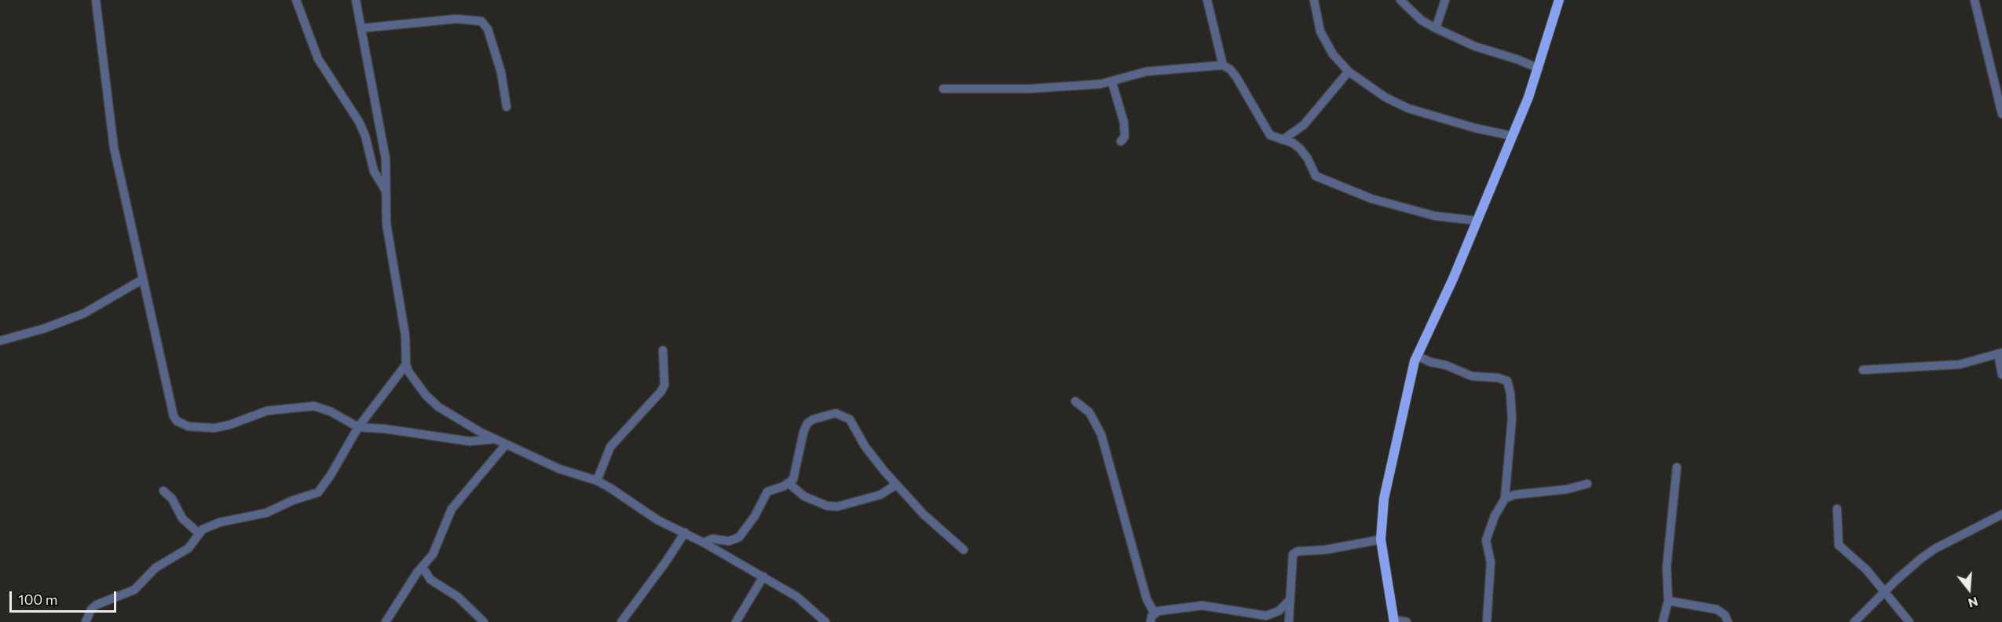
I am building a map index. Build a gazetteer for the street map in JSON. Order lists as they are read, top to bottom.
{
  "scale_bar": "100 m",
  "north": "bottom"
}
